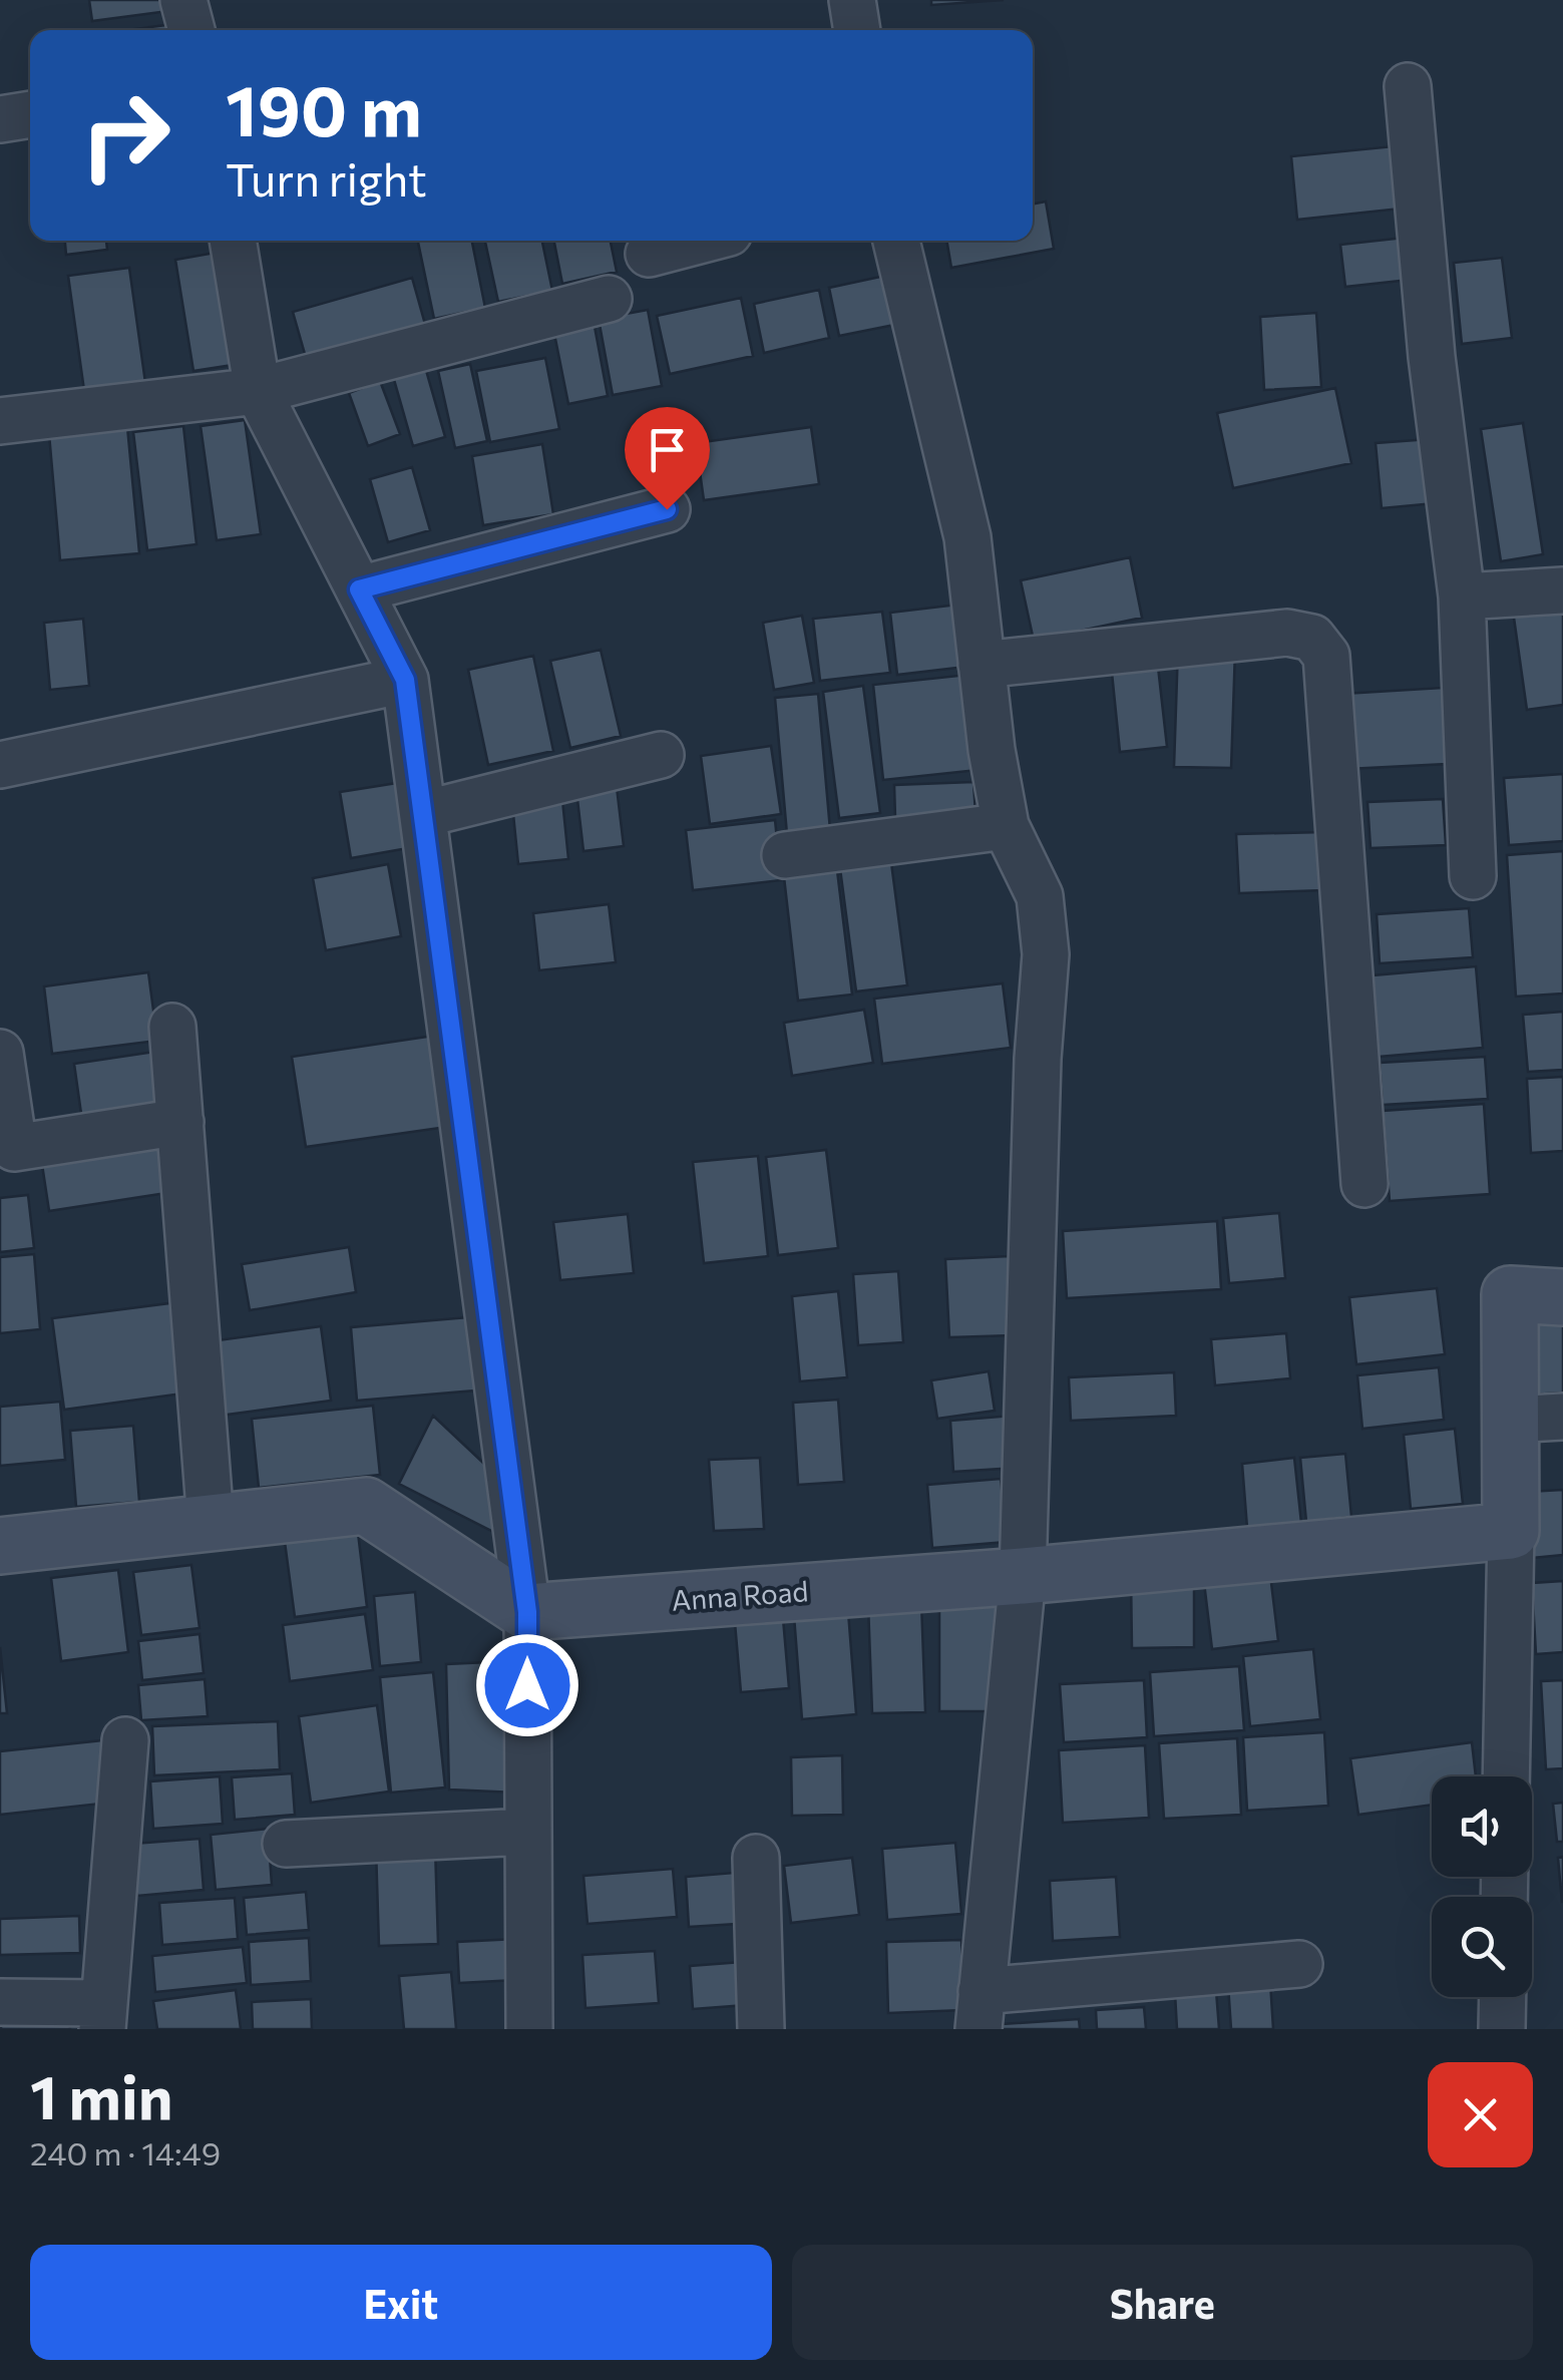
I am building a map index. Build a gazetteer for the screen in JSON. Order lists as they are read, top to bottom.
{
  "streets": {
    "street": ["Anna Road"]
  },
  "page": {
    "turn": ["190 m", "Turn right"],
    "heading": ["1 min", "240 m · 14:49"],
    "buttons": ["Exit", "Share"]
  }
}
